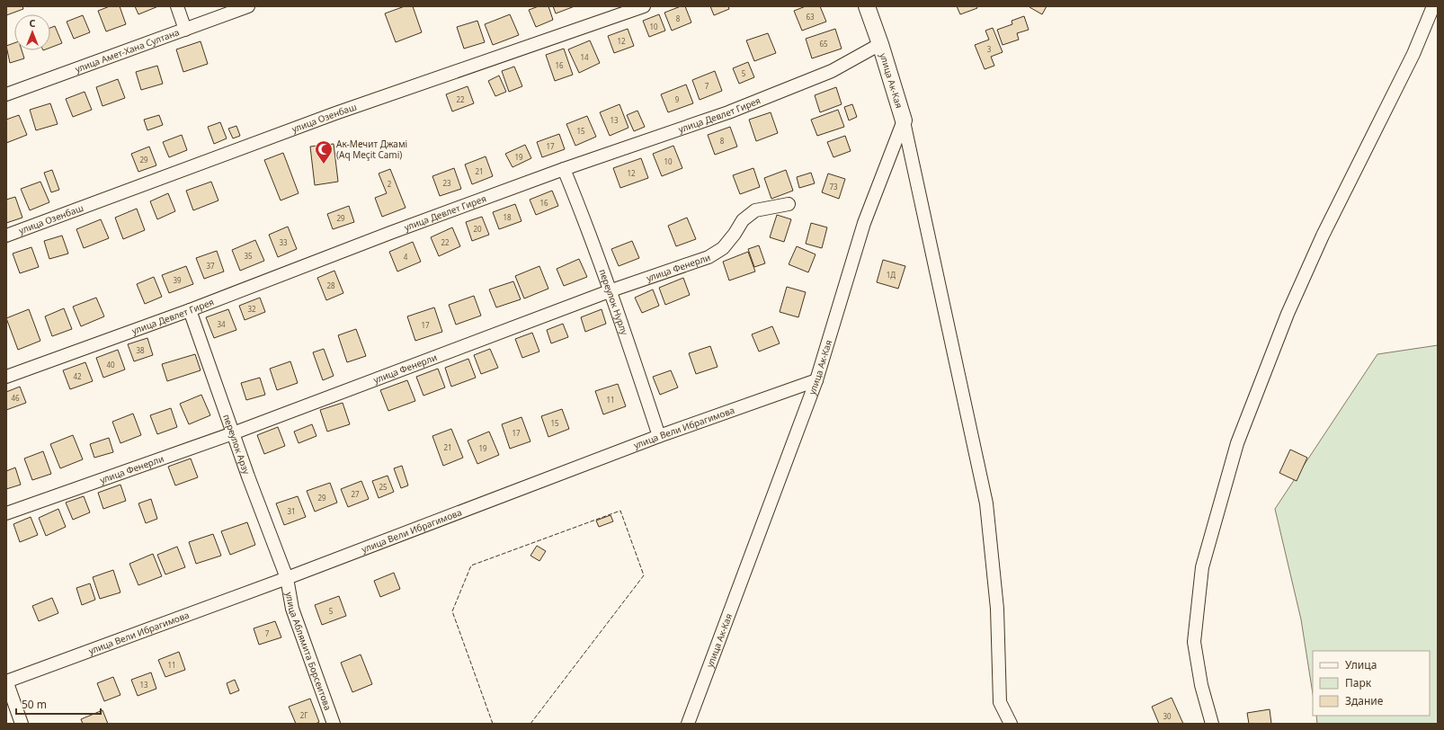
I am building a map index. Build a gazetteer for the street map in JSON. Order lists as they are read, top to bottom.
{
  "streets": {
    "main road": ["улица Ак-Кая"],
    "street": [
      "улица Амет-Хана Султана",
      "улица Девлет Гирея",
      "улица Озенбаш",
      "улица Фенерли",
      "переулок Нурлу",
      "улица Вели Ибрагимова",
      "переулок Арзу",
      "улица Аблямита Борсеитова"
    ]
  },
  "crossings": [
    ["улица Ак-Кая", "улица Девлет Гирея"],
    ["улица Ак-Кая", "улица Вели Ибрагимова"],
    ["улица Девлет Гирея", "переулок Нурлу"],
    ["улица Девлет Гирея", "переулок Арзу"],
    ["улица Фенерли", "переулок Нурлу"],
    ["улица Фенерли", "переулок Арзу"],
    ["переулок Нурлу", "улица Вели Ибрагимова"],
    ["улица Вели Ибрагимова", "переулок Арзу"],
    ["улица Вели Ибрагимова", "улица Аблямита Борсеитова"],
    ["переулок Арзу", "улица Аблямита Борсеитова"]
  ],
  "places": {
    "mosque": ["Ак-Мечит Джамі (Aq Meçit Cami)"]
  },
  "house_numbers": [
    "63",
    "8",
    "10",
    "12",
    "65",
    "3",
    "14",
    "16",
    "5",
    "7",
    "22",
    "9",
    "13",
    "15",
    "8",
    "17",
    "19",
    "29",
    "10",
    "21",
    "12",
    "23",
    "2",
    "73",
    "16",
    "18",
    "29",
    "20",
    "33",
    "22",
    "35",
    "4",
    "37",
    "1Д",
    "39",
    "28",
    "32",
    "34",
    "17",
    "38",
    "40",
    "42",
    "46",
    "11",
    "15",
    "17",
    "21",
    "19",
    "25",
    "27",
    "29",
    "31",
    "5",
    "7",
    "11",
    "13",
    "2Г",
    "30"
  ],
  "legend": ["Улица", "Парк", "Здание"],
  "scale_bar": "50 m",
  "north": "top"
}
